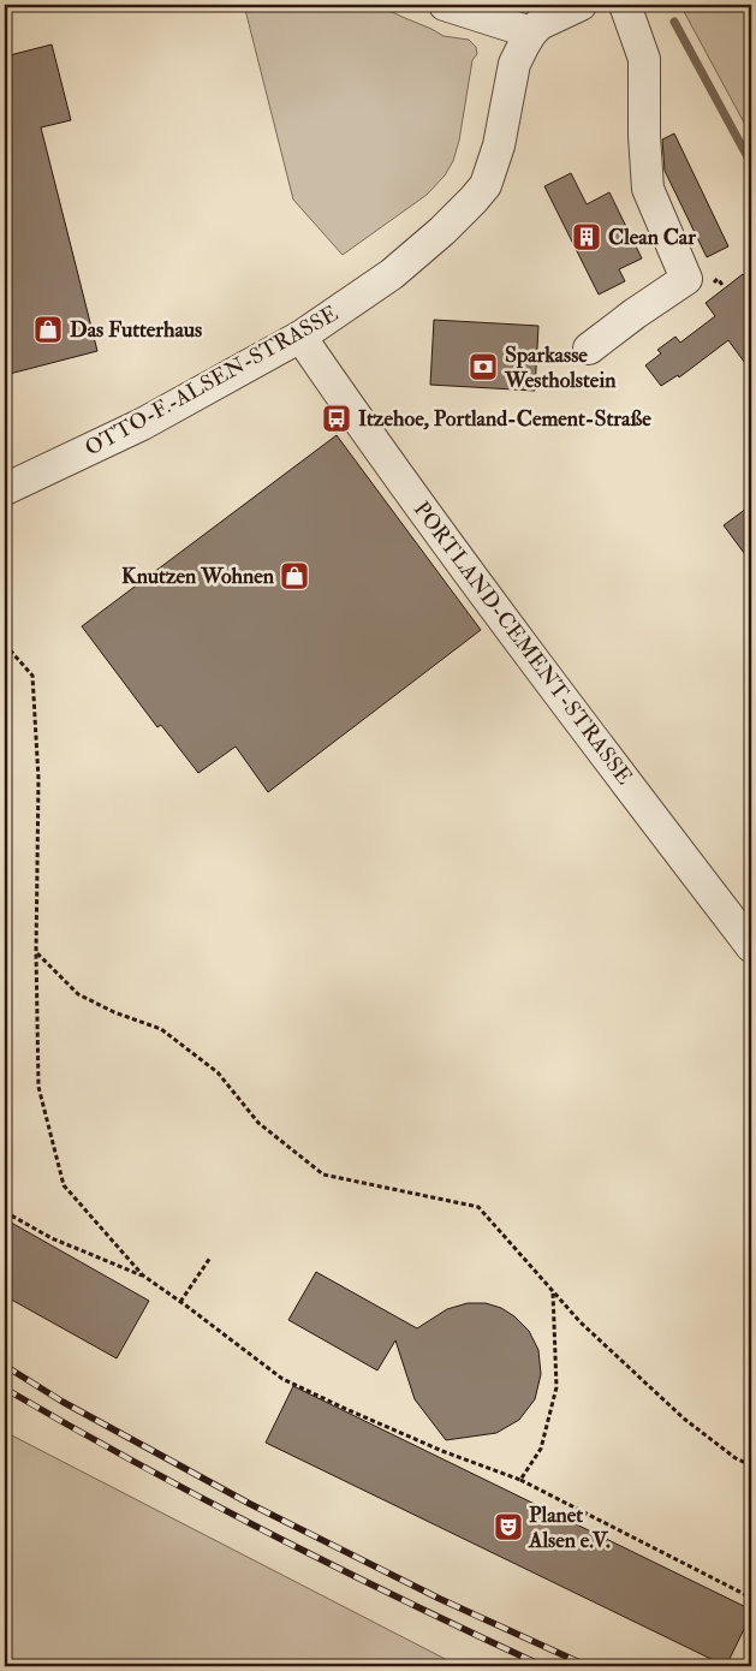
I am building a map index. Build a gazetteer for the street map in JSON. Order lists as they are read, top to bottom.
{
  "streets": {
    "street": ["OTTO-F.-ALSEN-STRASSE", "PORTLAND-CEMENT-STRASSE"]
  },
  "crossings": [
    ["OTTO-F.-ALSEN-STRASSE", "PORTLAND-CEMENT-STRASSE"]
  ],
  "places": {
    "building": ["Clean Car"],
    "shop": ["Das Futterhaus", "Knutzen Wohnen"],
    "bank": ["Sparkasse Westholstein"],
    "bus stop": ["Itzehoe, Portland-Cement-Straße"],
    "theatre": ["Planet Alsen e.V."]
  }
}
